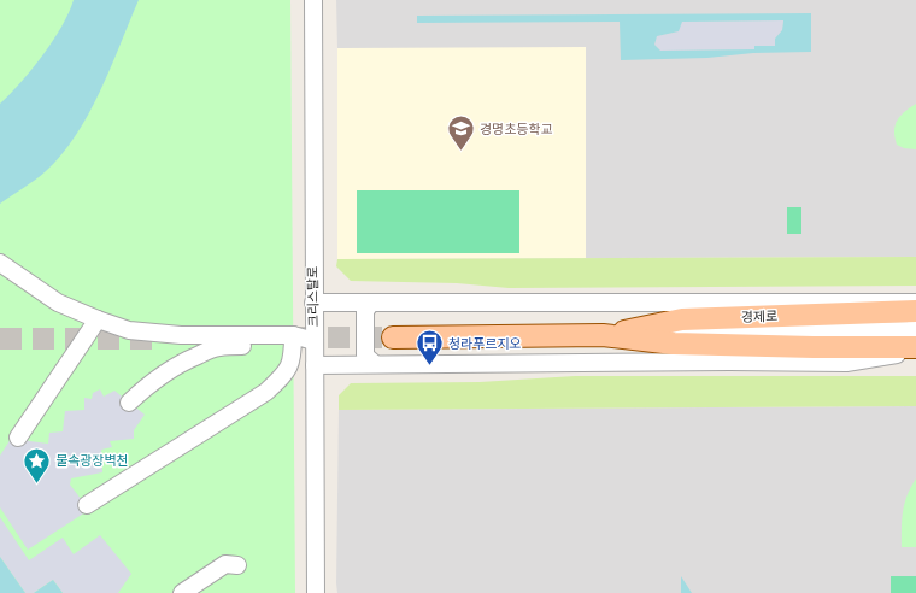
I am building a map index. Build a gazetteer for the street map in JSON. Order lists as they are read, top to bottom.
{
  "streets": {
    "main road": ["경제로"],
    "street": ["크리스탈로"]
  },
  "places": {
    "school or university": ["경명초등학교"],
    "bus stop": ["청라푸르지오"],
    "place": ["물속광장벽천"]
  }
}
